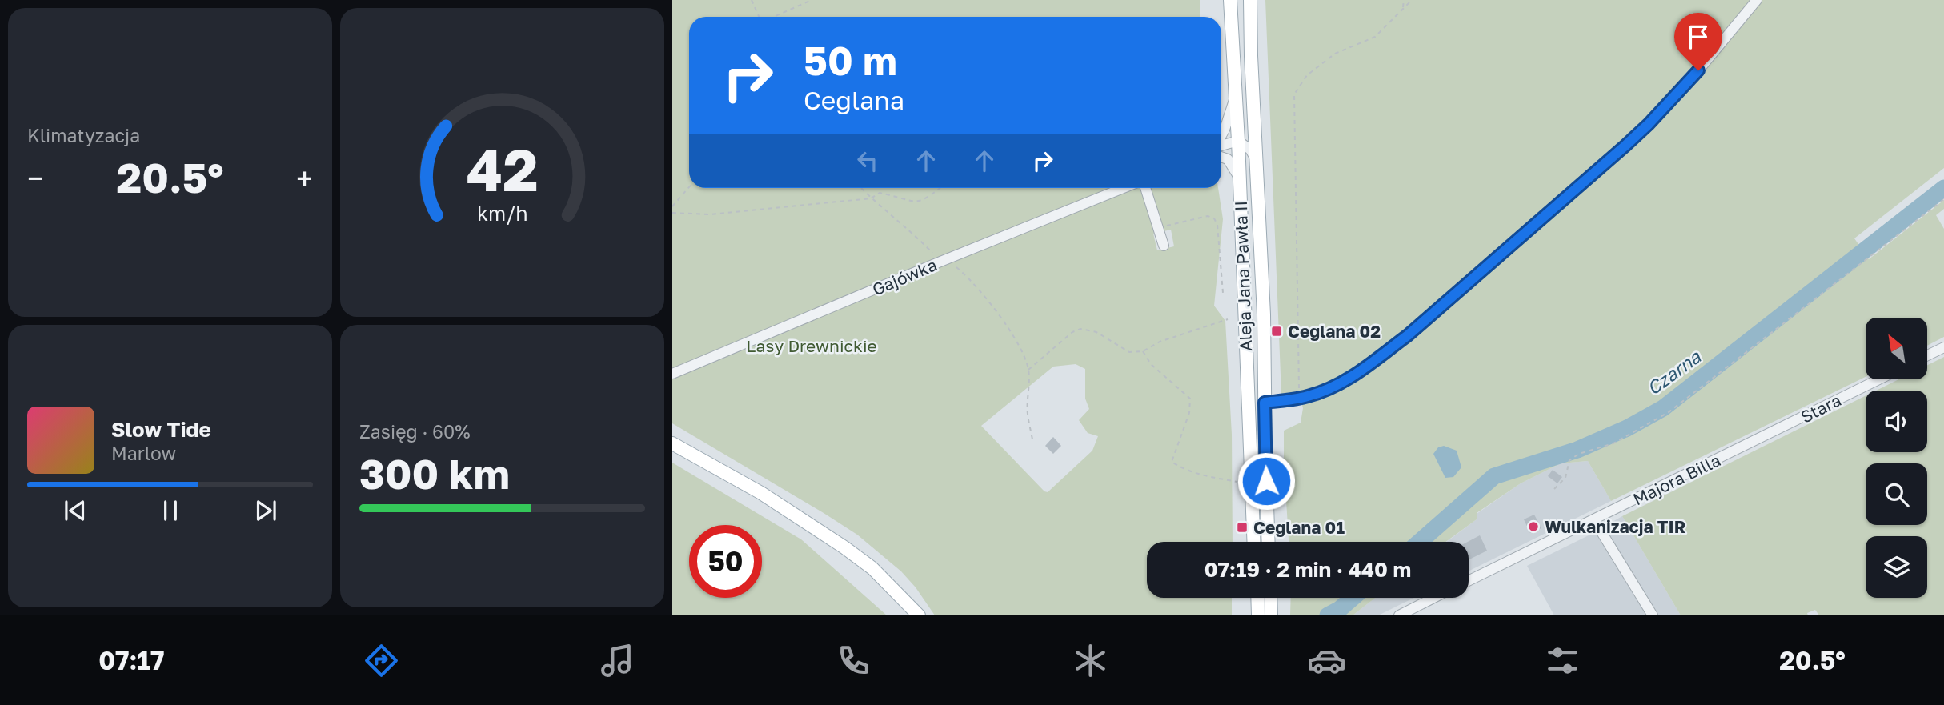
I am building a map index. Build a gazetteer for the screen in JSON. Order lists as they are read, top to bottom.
{
  "streets": {
    "main road": ["Aleja Jana Pawła II"],
    "street": ["Gajówka", "Stara", "Majora Billa"]
  },
  "crossings": [
    ["Stara", "Majora Billa"]
  ],
  "water": ["Czarna"],
  "parks": ["Lasy Drewnickie"],
  "places": {
    "transit": ["Ceglana 02", "Ceglana 01"],
    "other": ["Wulkanizacja TIR"]
  },
  "north": "top left",
  "page": {
    "tile": [
      "Klimatyzacja",
      ["Zasięg · 60%", "300 km"]
    ],
    "turn": ["50 m", "Ceglana"],
    "heat": ["−", "20.5°", "+"],
    "song": ["Slow Tide", "Marlow"],
    "limit": "50",
    "trip": "07:19 · 2 min · 440 m",
    "tabs": ["07:17", "20.5°"],
    "gauge": ["42", "km/h"]
  }
}
